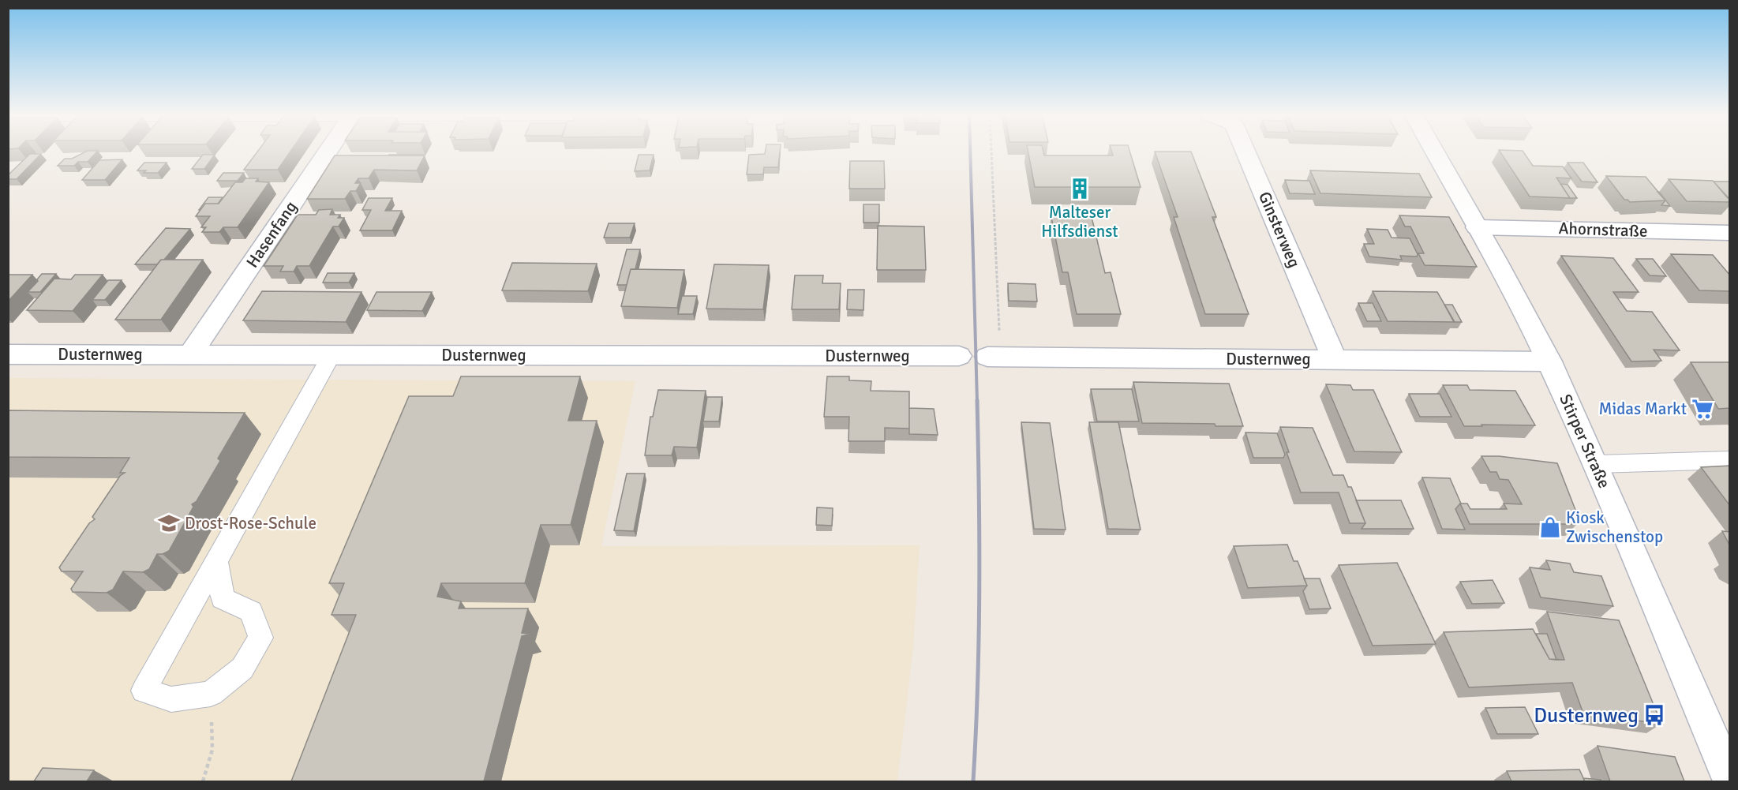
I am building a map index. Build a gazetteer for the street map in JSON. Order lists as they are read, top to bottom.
{
  "streets": {
    "street": [
      "Ginsterweg",
      "Ahornstraße",
      "Hasenfang",
      "Dusternweg",
      "Stirper Straße"
    ]
  },
  "crossings": [
    ["Ginsterweg", "Dusternweg"],
    ["Ahornstraße", "Stirper Straße"],
    ["Hasenfang", "Dusternweg"],
    ["Dusternweg", "Stirper Straße"]
  ],
  "places": {
    "building": ["Malteser Hilfsdienst"],
    "supermarket": ["Midas Markt"],
    "school or university": ["Drost-Rose-Schule"],
    "shop": ["Kiosk Zwischenstop"],
    "bus stop": ["Dusternweg"]
  }
}
